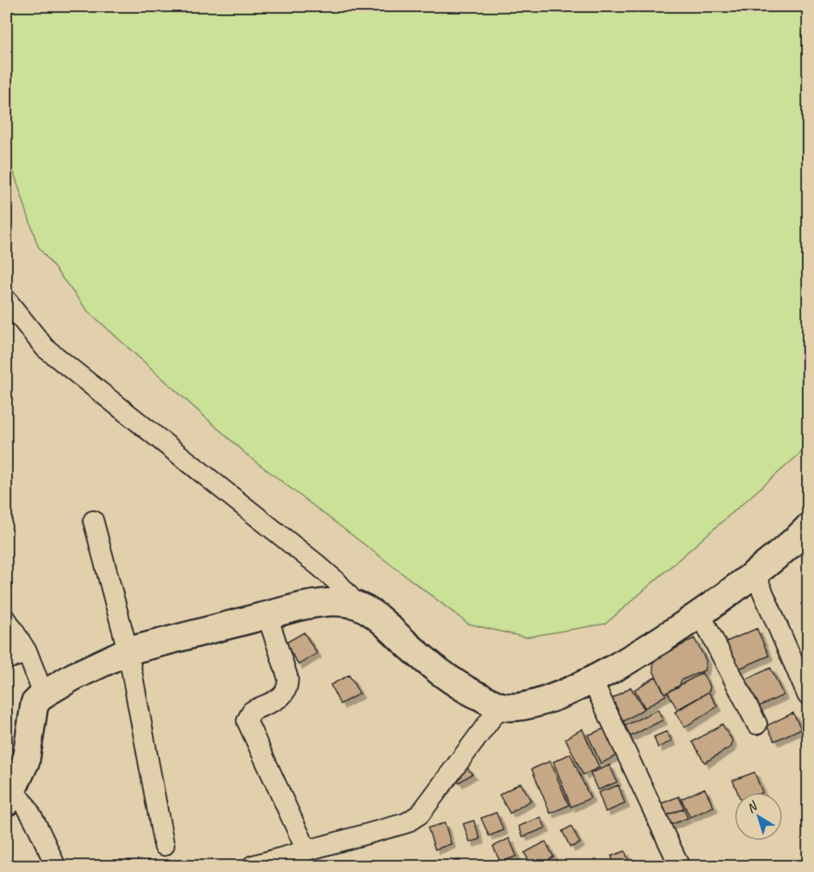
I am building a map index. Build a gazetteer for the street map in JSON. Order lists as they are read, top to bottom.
{
  "north": "top left"
}
